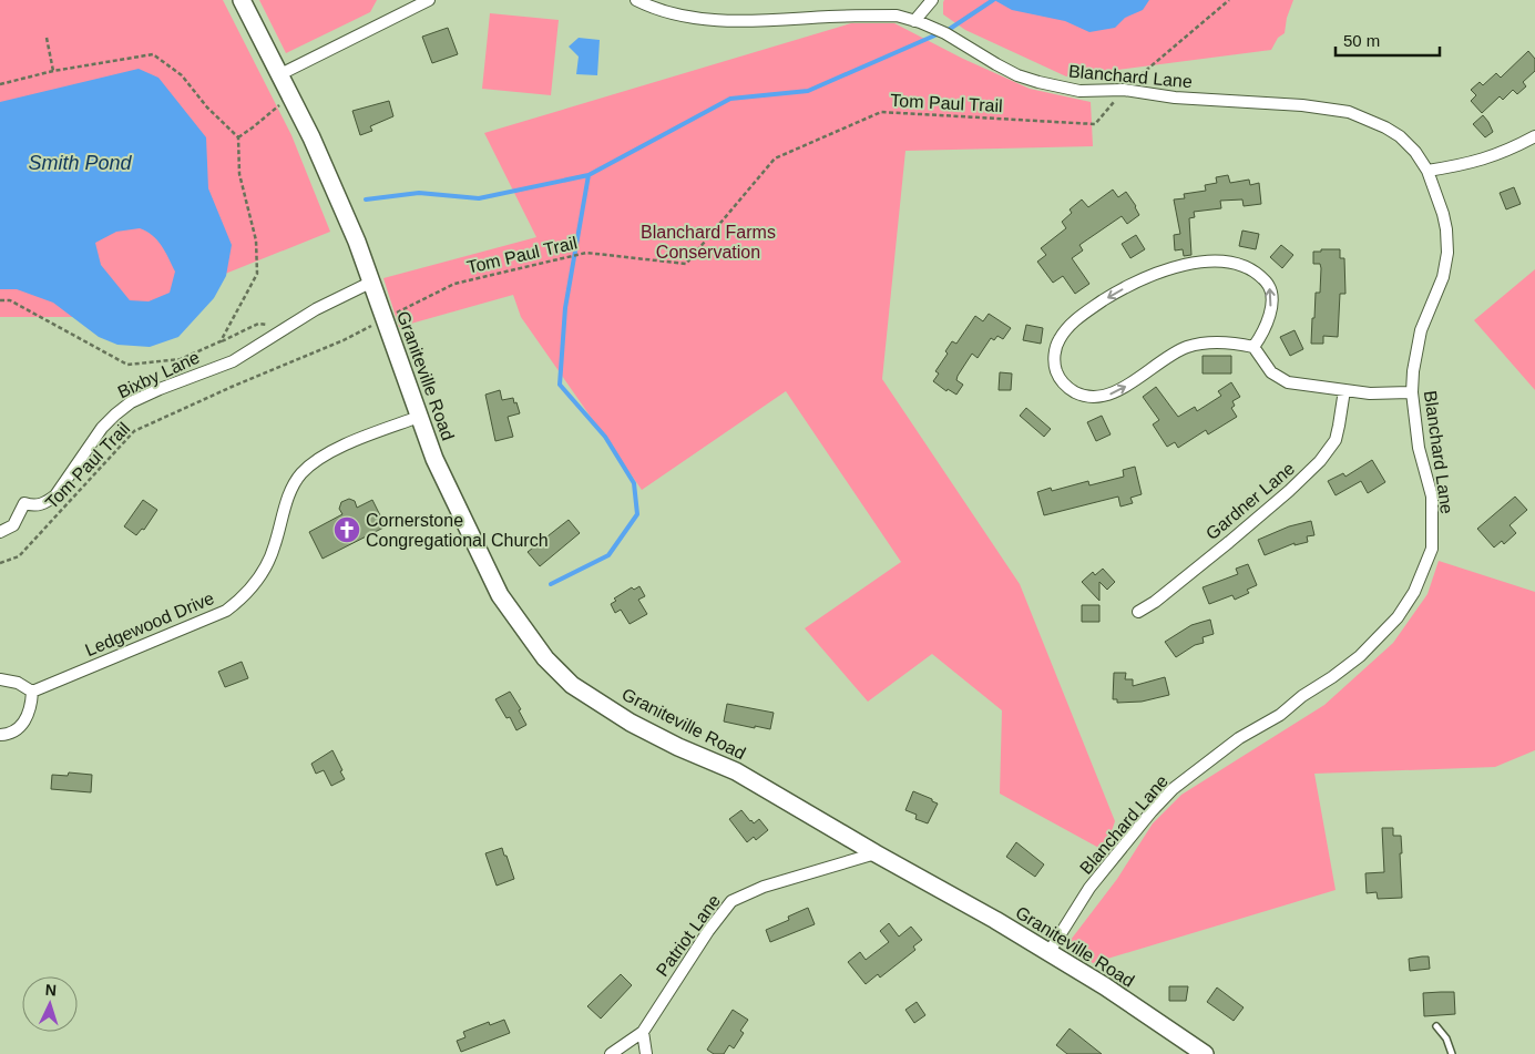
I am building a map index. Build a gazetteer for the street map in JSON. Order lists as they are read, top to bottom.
{
  "streets": {
    "main road": ["Graniteville Road"],
    "street": [
      "Blanchard Lane",
      "Bixby Lane",
      "Gardner Lane",
      "Ledgewood Drive",
      "Patriot Lane"
    ],
    "path": ["Tom Paul Trail"]
  },
  "crossings": [
    ["Blanchard Lane", "Tom Paul Trail"],
    ["Blanchard Lane", "Graniteville Road"],
    ["Tom Paul Trail", "Graniteville Road"],
    ["Bixby Lane", "Graniteville Road"],
    ["Graniteville Road", "Ledgewood Drive"],
    ["Graniteville Road", "Patriot Lane"]
  ],
  "water": ["Smith Pond"],
  "parks": ["Blanchard Farms Conservation"],
  "places": {
    "church": ["Cornerstone Congregational Church"]
  },
  "scale_bar": "50 m",
  "north": "top"
}
